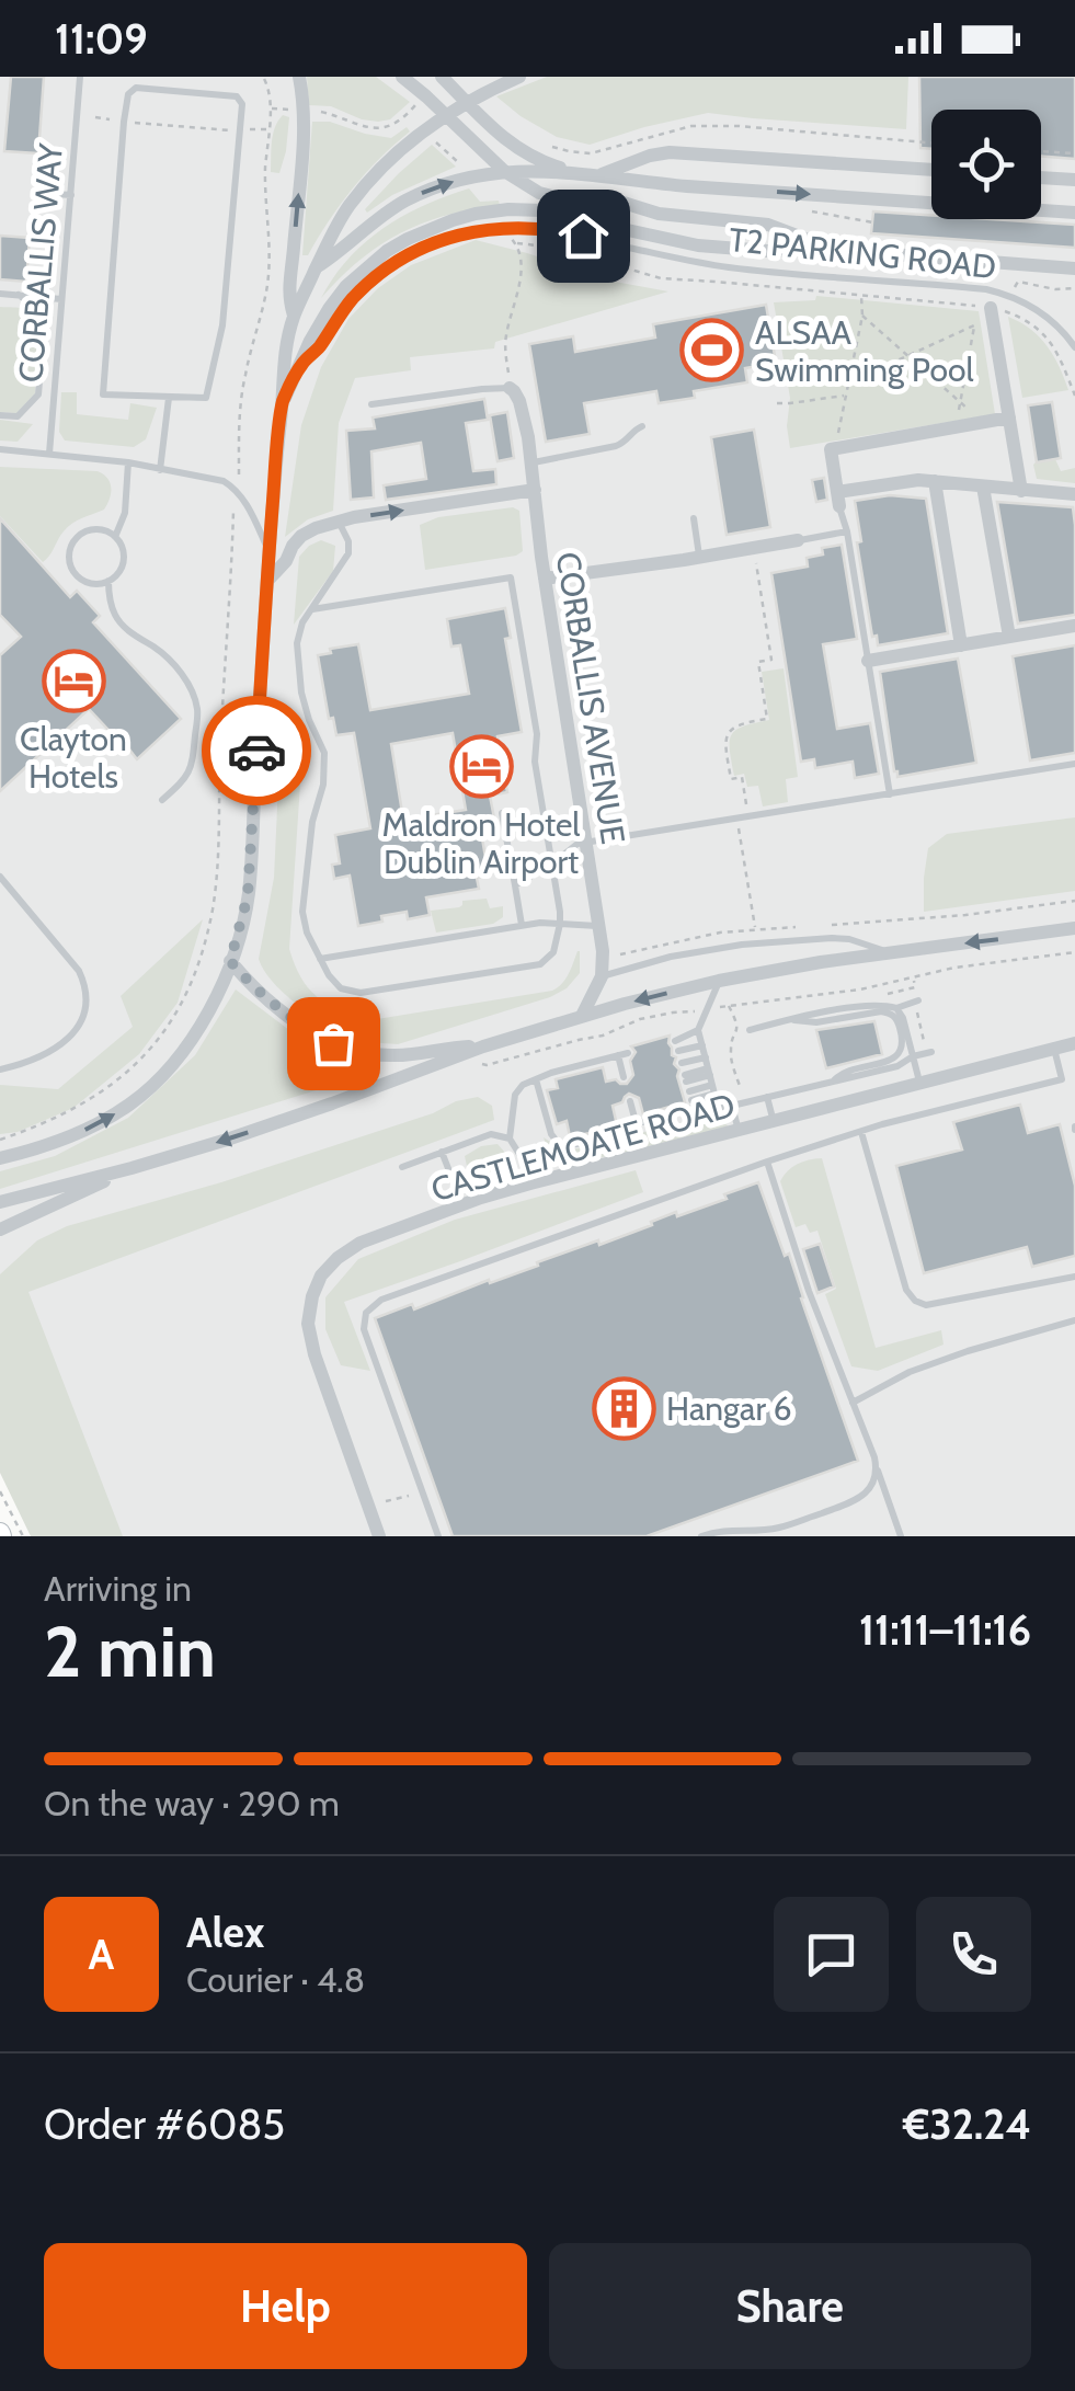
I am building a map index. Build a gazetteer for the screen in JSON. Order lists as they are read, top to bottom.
{
  "streets": {
    "street": ["T2 PARKING ROAD", "CORBALLIS AVENUE", "CASTLEMOATE ROAD"],
    "lane": ["CORBALLIS WAY"]
  },
  "places": {
    "sports": ["ALSAA Swimming Pool"],
    "hotel": ["Clayton Hotels", "Maldron Hotel Dublin Airport"],
    "building": ["Hangar 6"]
  },
  "page": {
    "status": "11:09",
    "heading": ["2 min", "Arriving in", "11:11–11:16"],
    "panel": [
      "Alex",
      "Courier · 4.8",
      "Order #6085",
      "€32.24"
    ],
    "bar": "On the way · 290 m",
    "round": "A",
    "buttons": ["Help", "Share"]
  }
}
